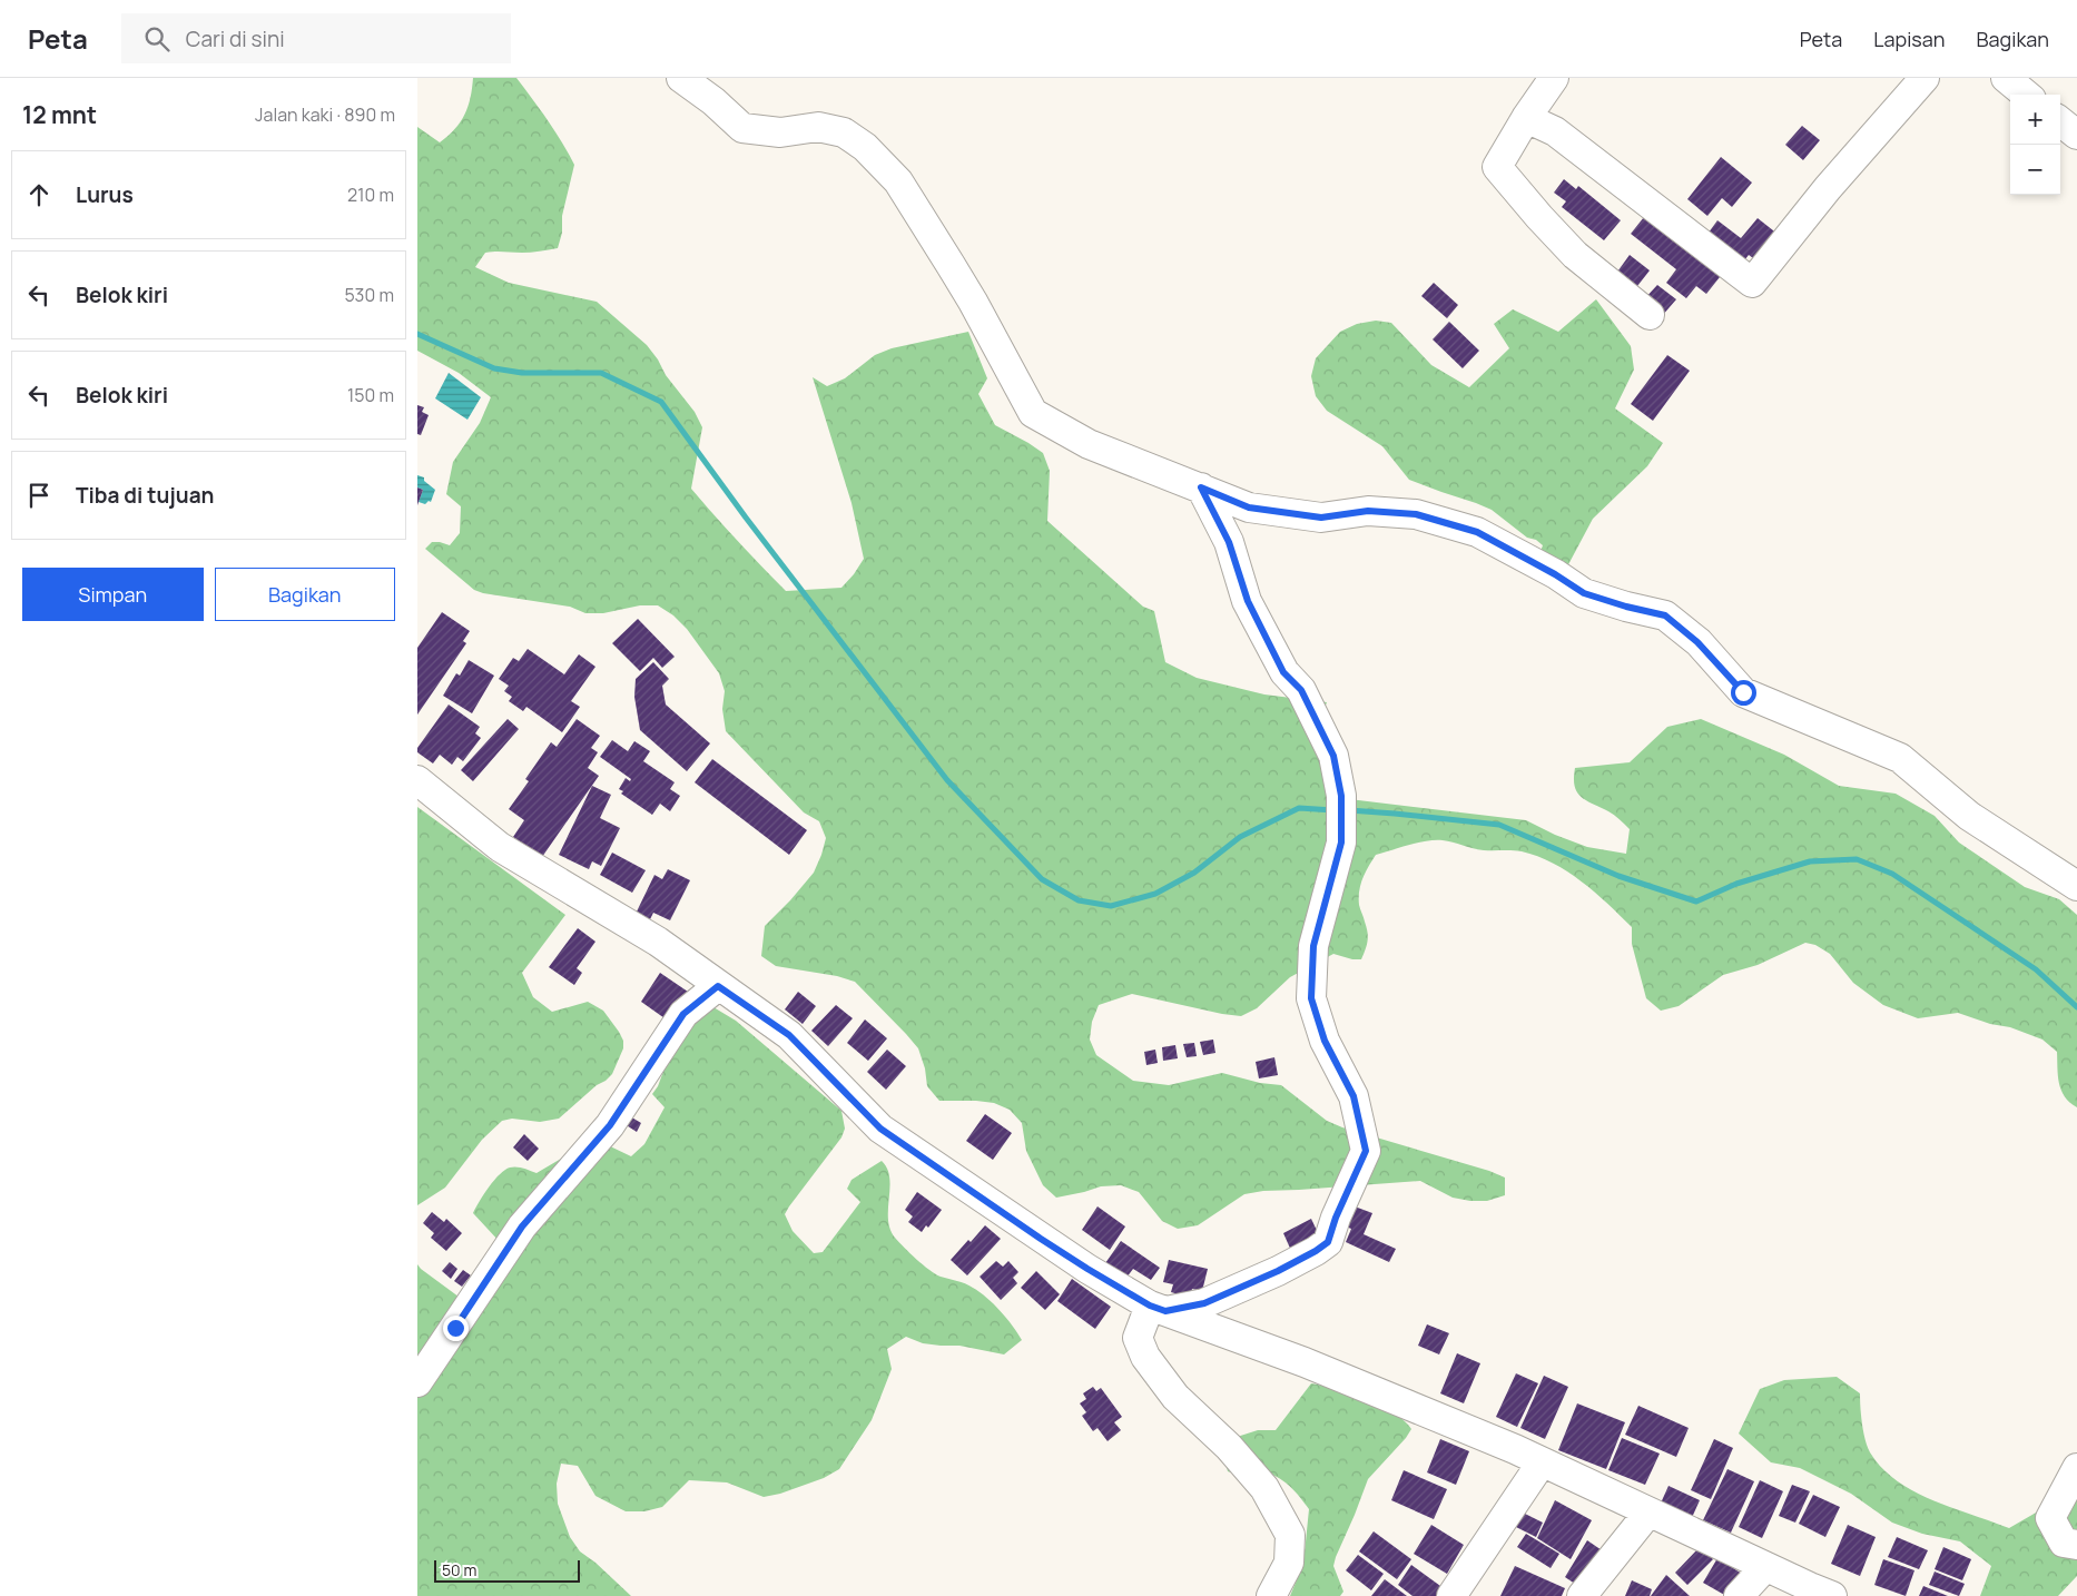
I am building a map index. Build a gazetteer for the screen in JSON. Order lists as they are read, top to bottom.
{
  "scale_bar": "50 m",
  "page": {
    "header": "Peta",
    "search": "Cari di sini",
    "nav": ["Peta", "Lapisan", "Bagikan"],
    "heading": ["12 mnt", "Jalan kaki · 890 m"],
    "map_buttons": ["+", "−"],
    "list": [
      ["Lurus", "210 m"],
      ["Belok kiri", "530 m"],
      ["Belok kiri", "150 m"],
      "Tiba di tujuan"
    ],
    "buttons": ["Simpan", "Bagikan"],
    "scale": "50 m"
  }
}
